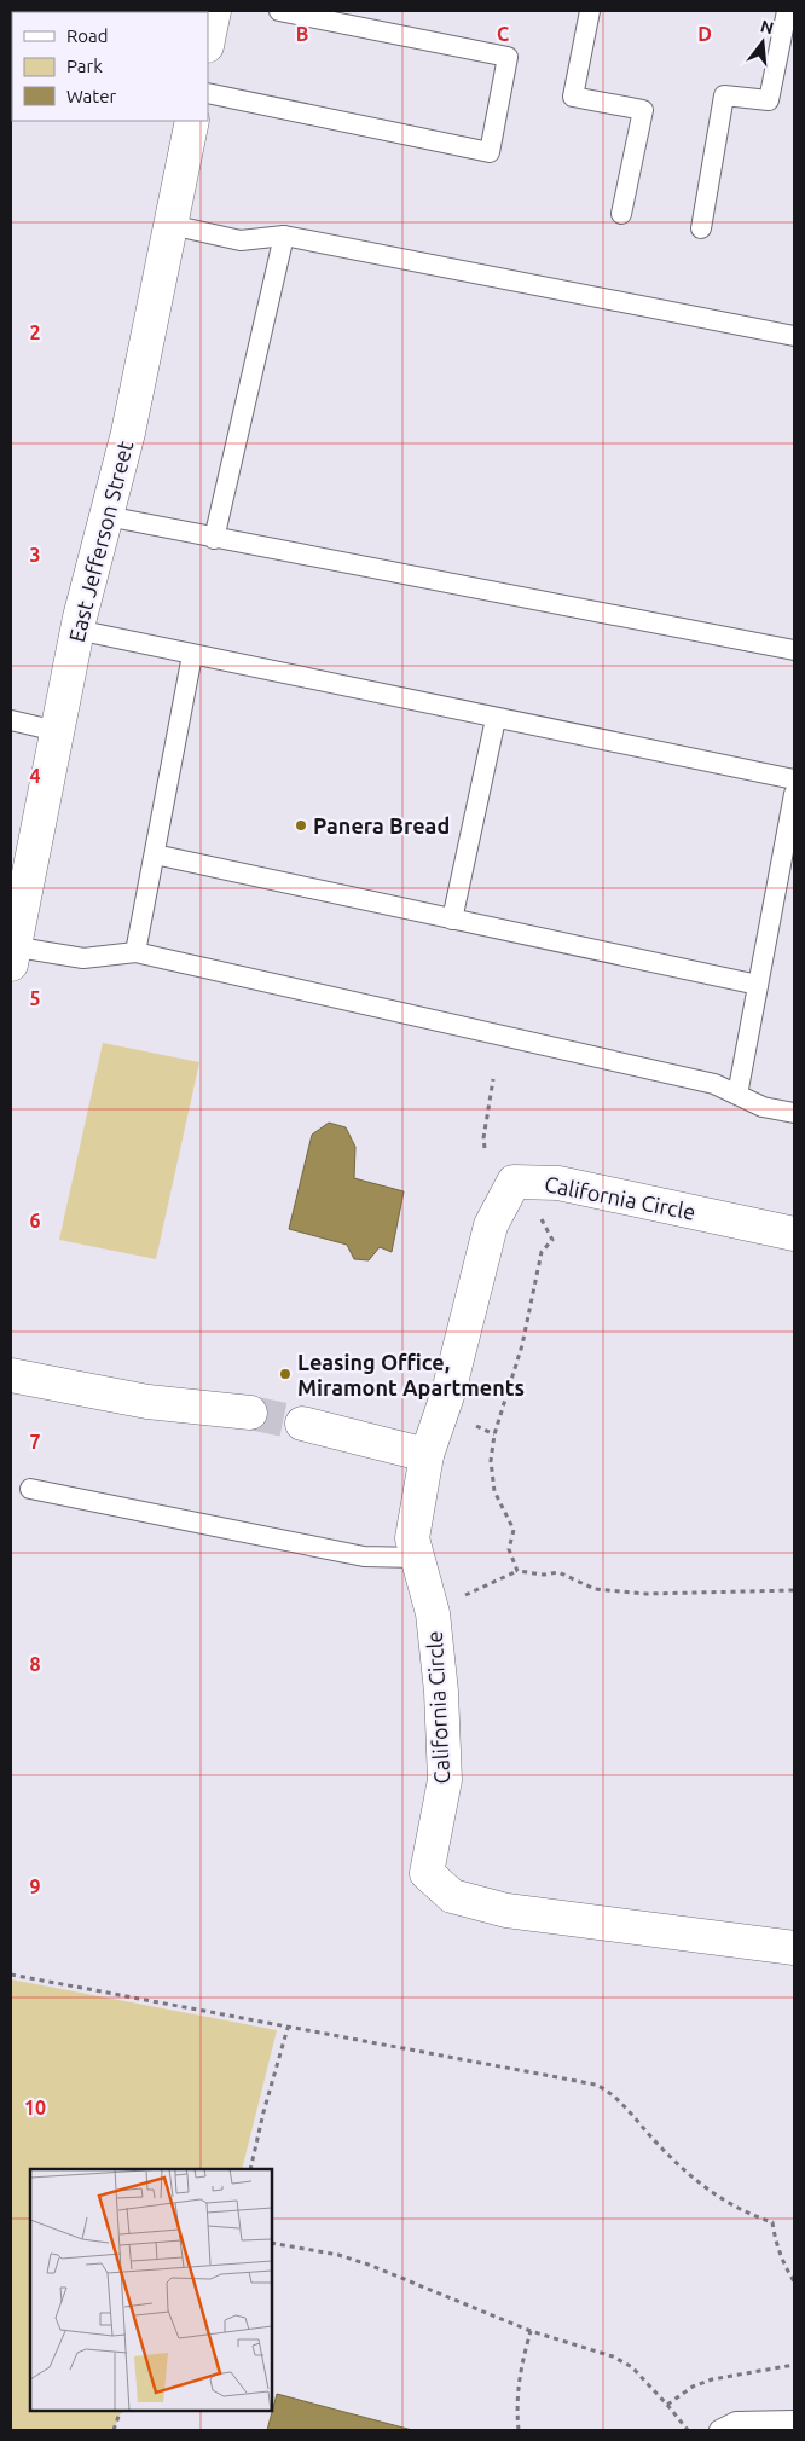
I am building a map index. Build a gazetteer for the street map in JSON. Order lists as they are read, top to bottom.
{
  "streets": {
    "street": ["East Jefferson Street", "California Circle"]
  },
  "places": ["Panera Bread", "Leasing Office, Miramont Apartments"],
  "legend": ["Road", "Park", "Water"],
  "north": "top",
  "grid": {
    "columns": ["B", "C", "D"],
    "rows": [
      "2",
      "3",
      "4",
      "5",
      "6",
      "7",
      "8",
      "9",
      "10"
    ]
  }
}
